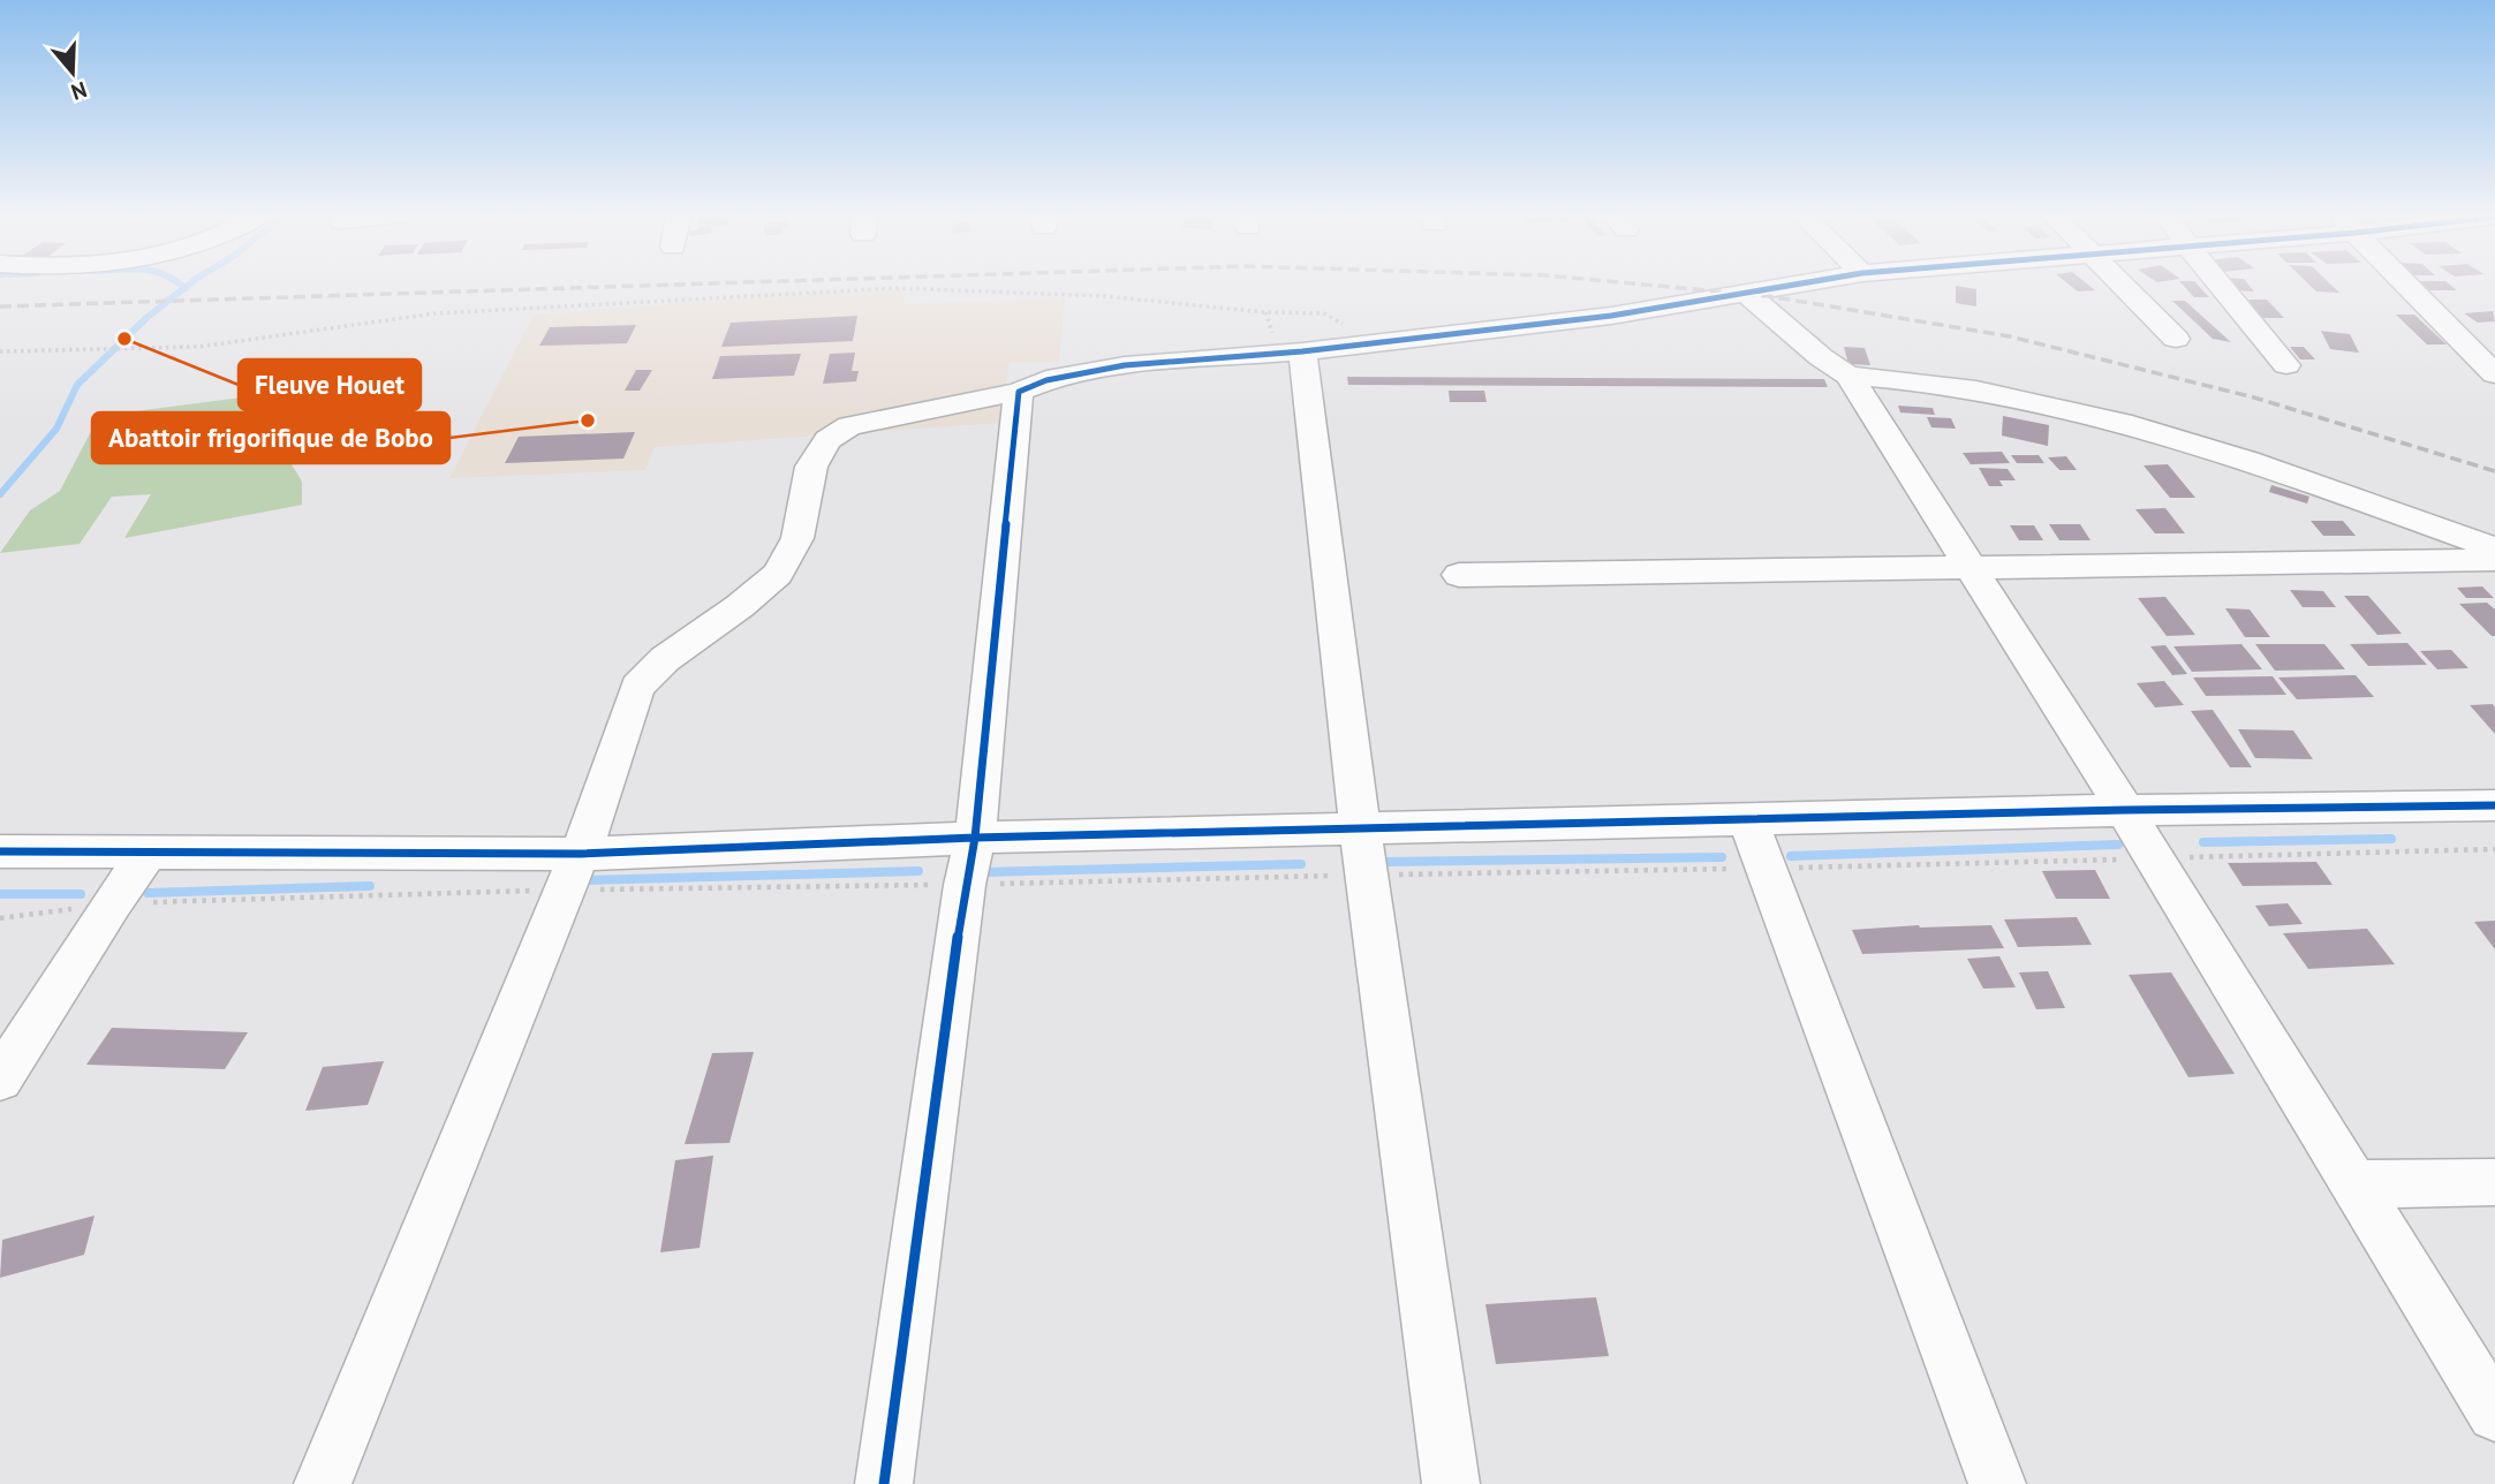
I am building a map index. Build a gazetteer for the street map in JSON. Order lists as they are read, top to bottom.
{
  "places": ["Fleuve Houet", "Abattoir frigorifique de Bobo"],
  "north": "bottom"
}
